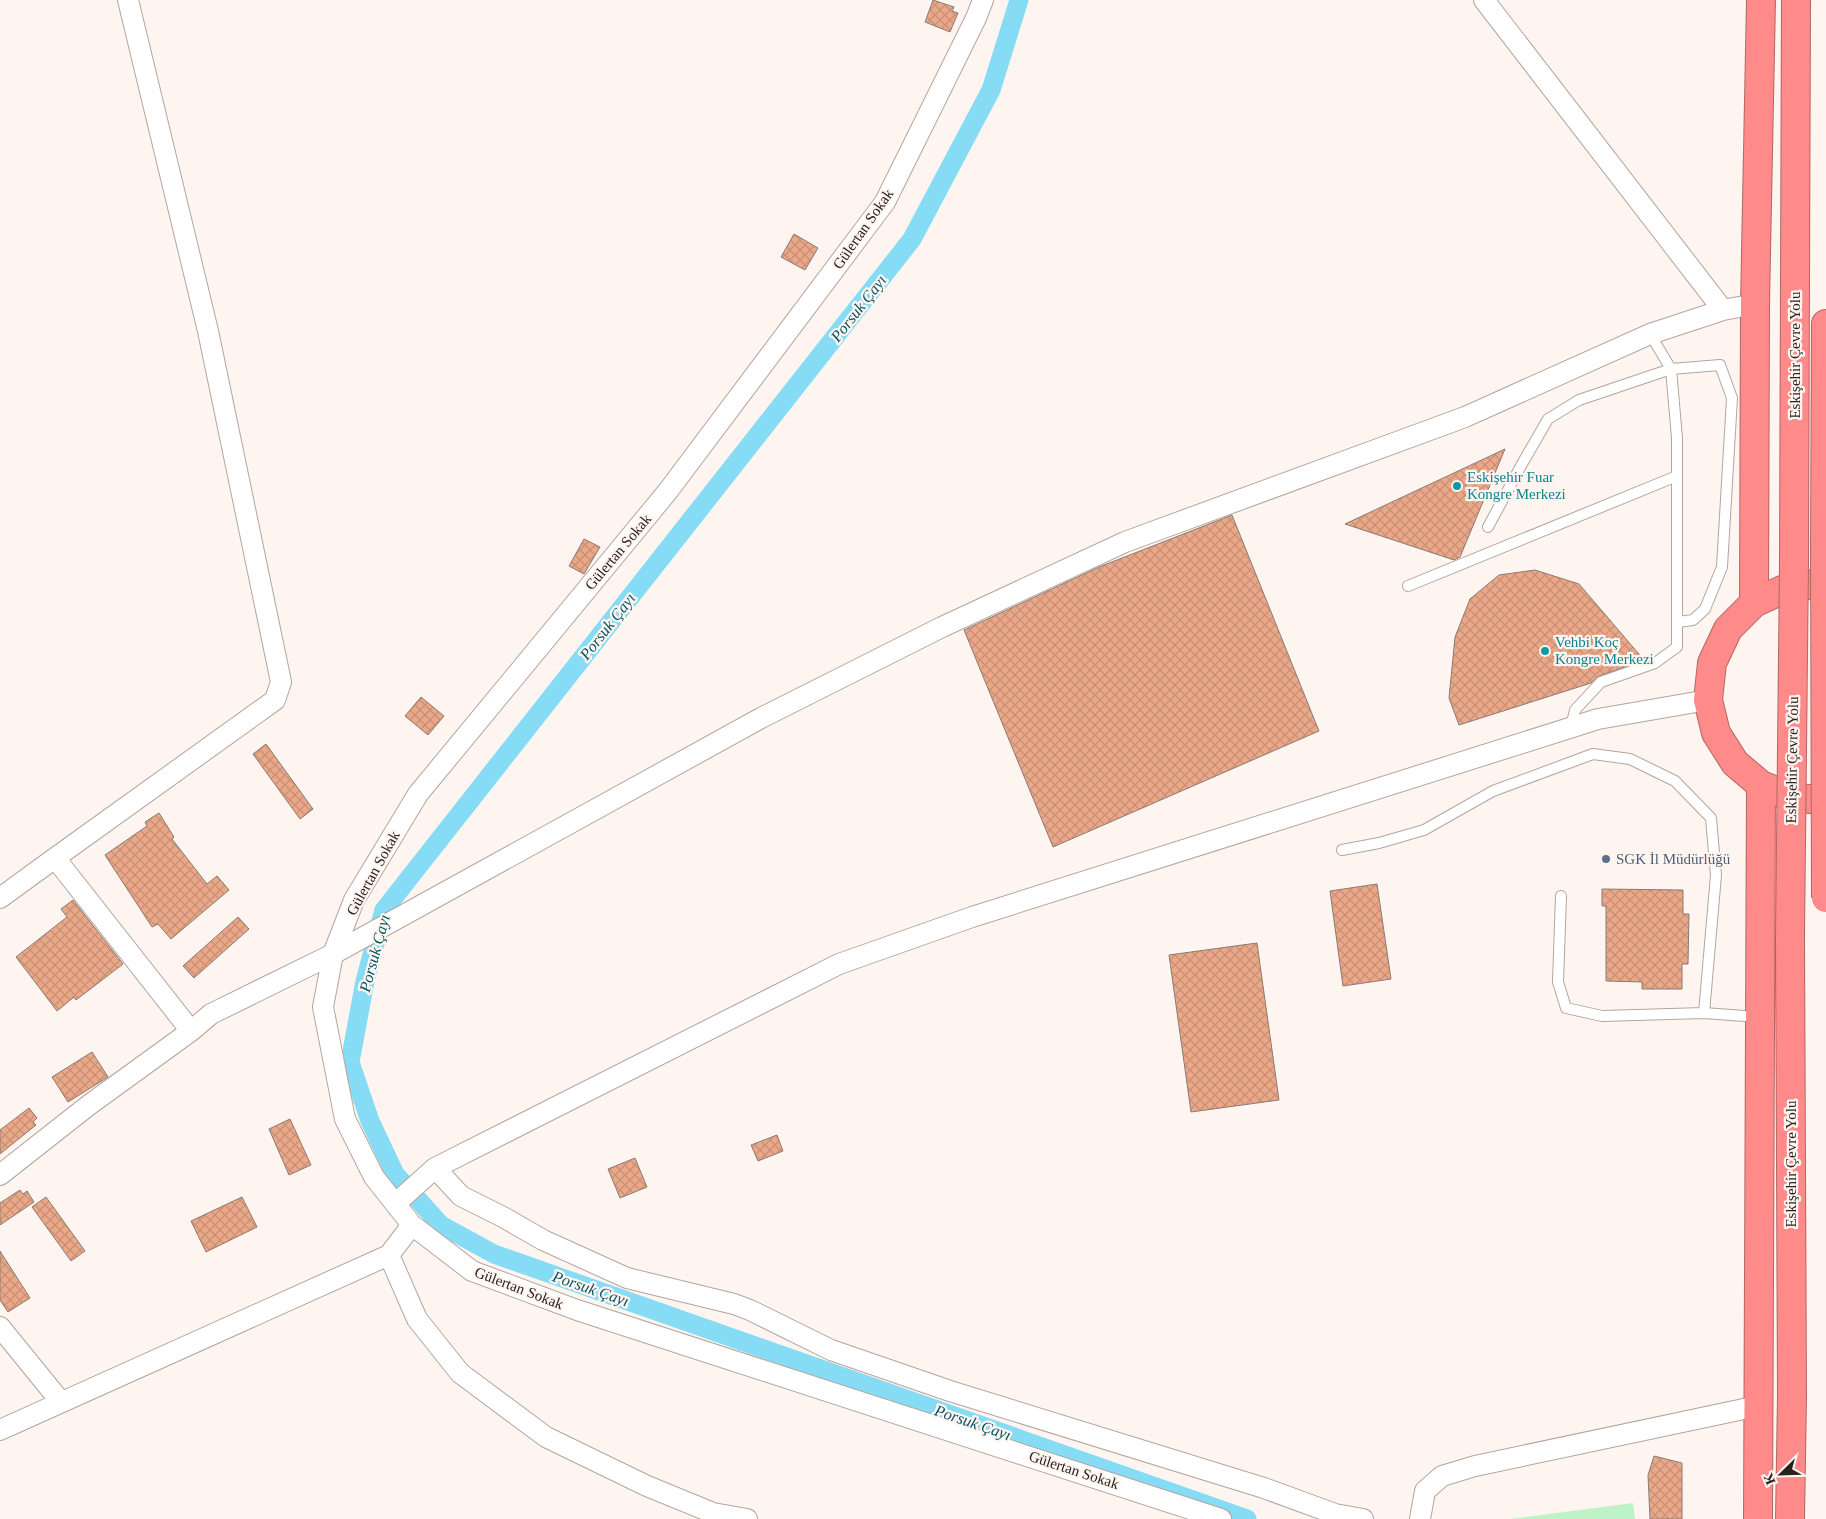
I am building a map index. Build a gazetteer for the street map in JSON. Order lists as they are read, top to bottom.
{
  "streets": {
    "highway": ["Eskişehir Çevre Yolu"],
    "street": ["Gülertan Sokak"]
  },
  "water": ["Porsuk Çayı"],
  "places": ["Eskişehir Fuar Kongre Merkezi", "Vehbi Koç Kongre Merkezi", "SGK İl Müdürlüğü"],
  "north": "bottom left"
}
